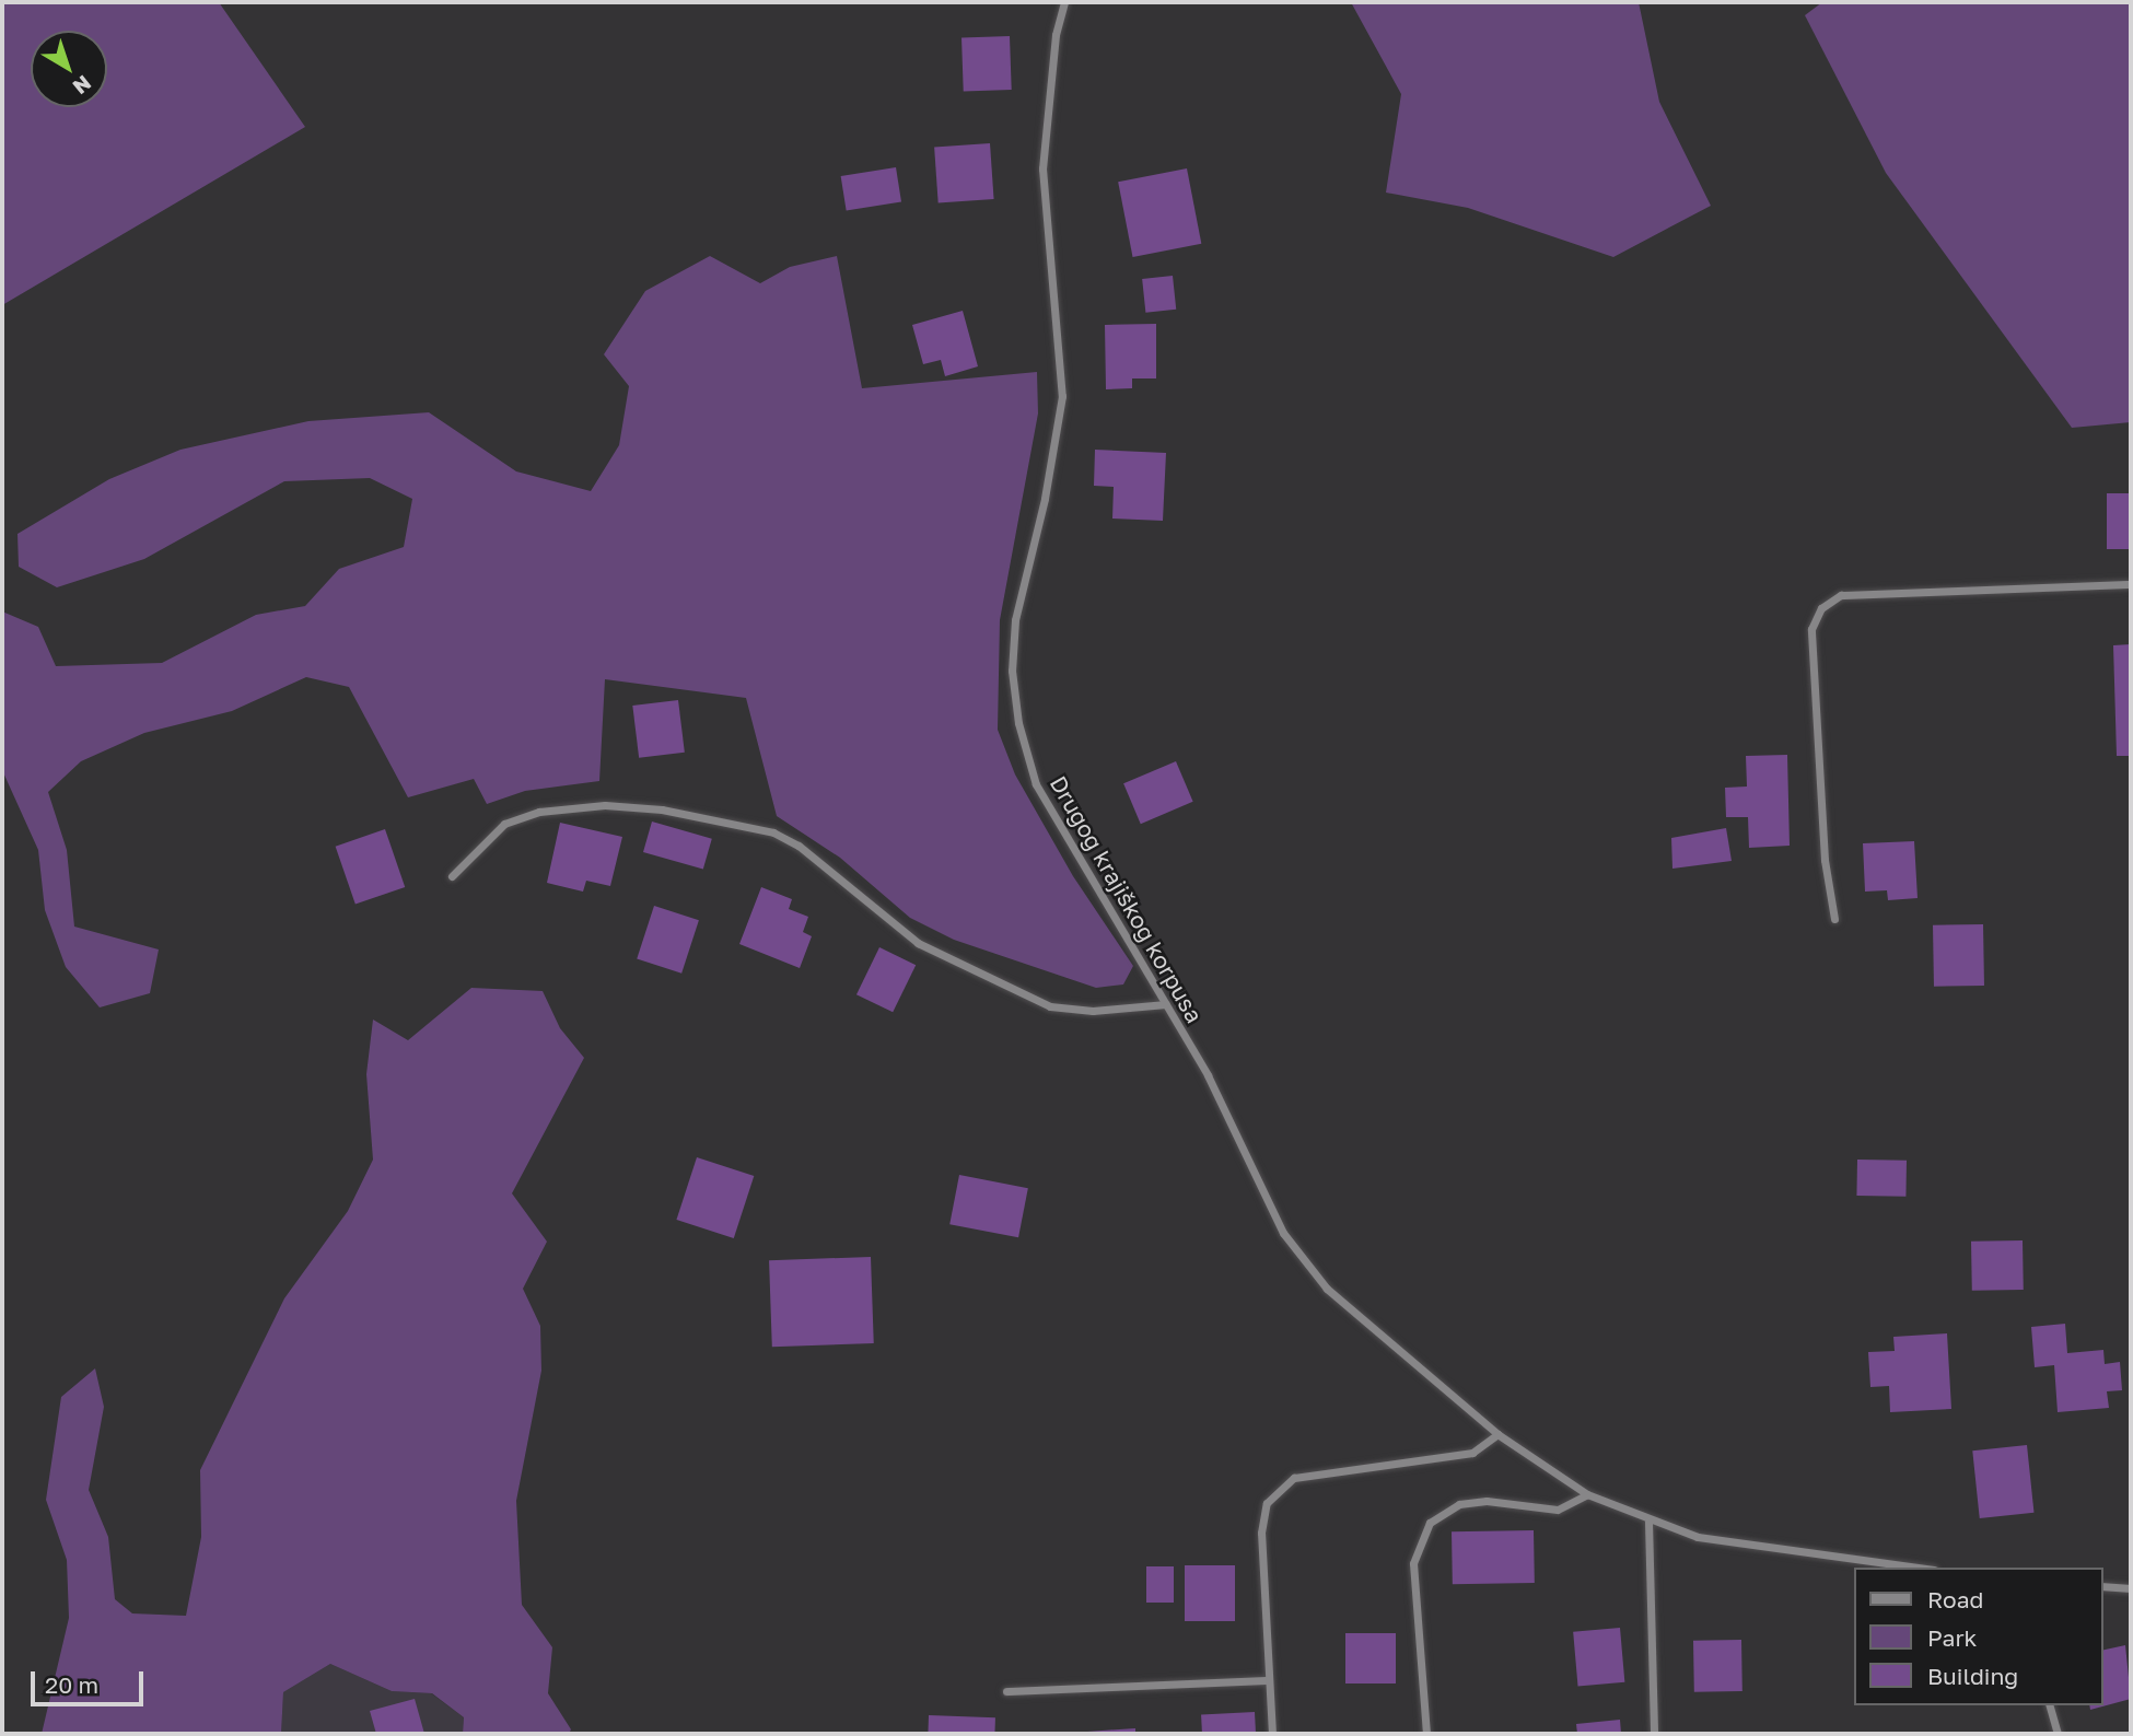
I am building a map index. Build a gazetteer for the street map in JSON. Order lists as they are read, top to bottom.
{
  "streets": {
    "street": ["Drugog krajiškog korpusa"]
  },
  "legend": ["Road", "Park", "Building"],
  "scale_bar": "20 m",
  "north": "bottom right"
}
